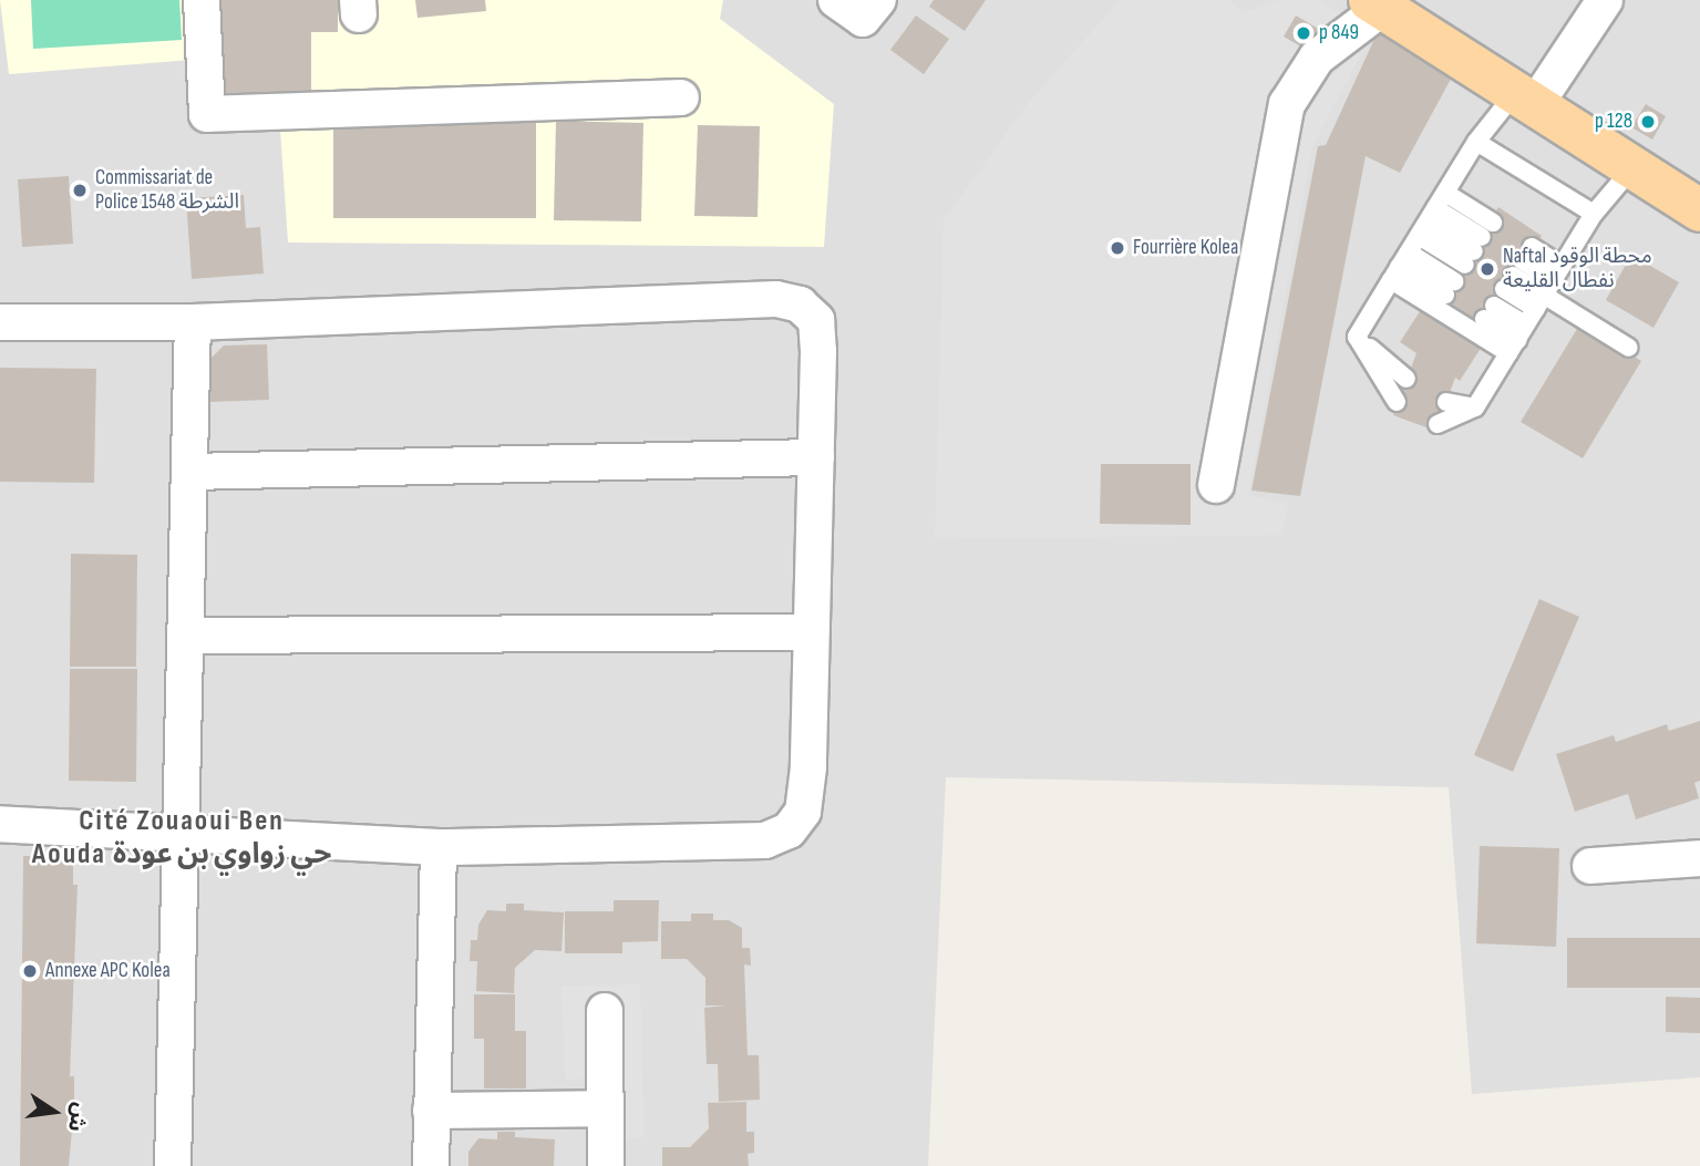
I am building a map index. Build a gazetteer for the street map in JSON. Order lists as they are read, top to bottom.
{
  "districts": ["Cité Zouaoui Ben Aouda حي زواوي بن عودة"],
  "places": [
    "p 849",
    "p 128",
    "Commissariat de Police 1548 الشرطة",
    "Fourrière Kolea",
    "Naftal محطة الوقود نفطال القليعة",
    "Annexe APC Kolea"
  ],
  "north": "right"
}
